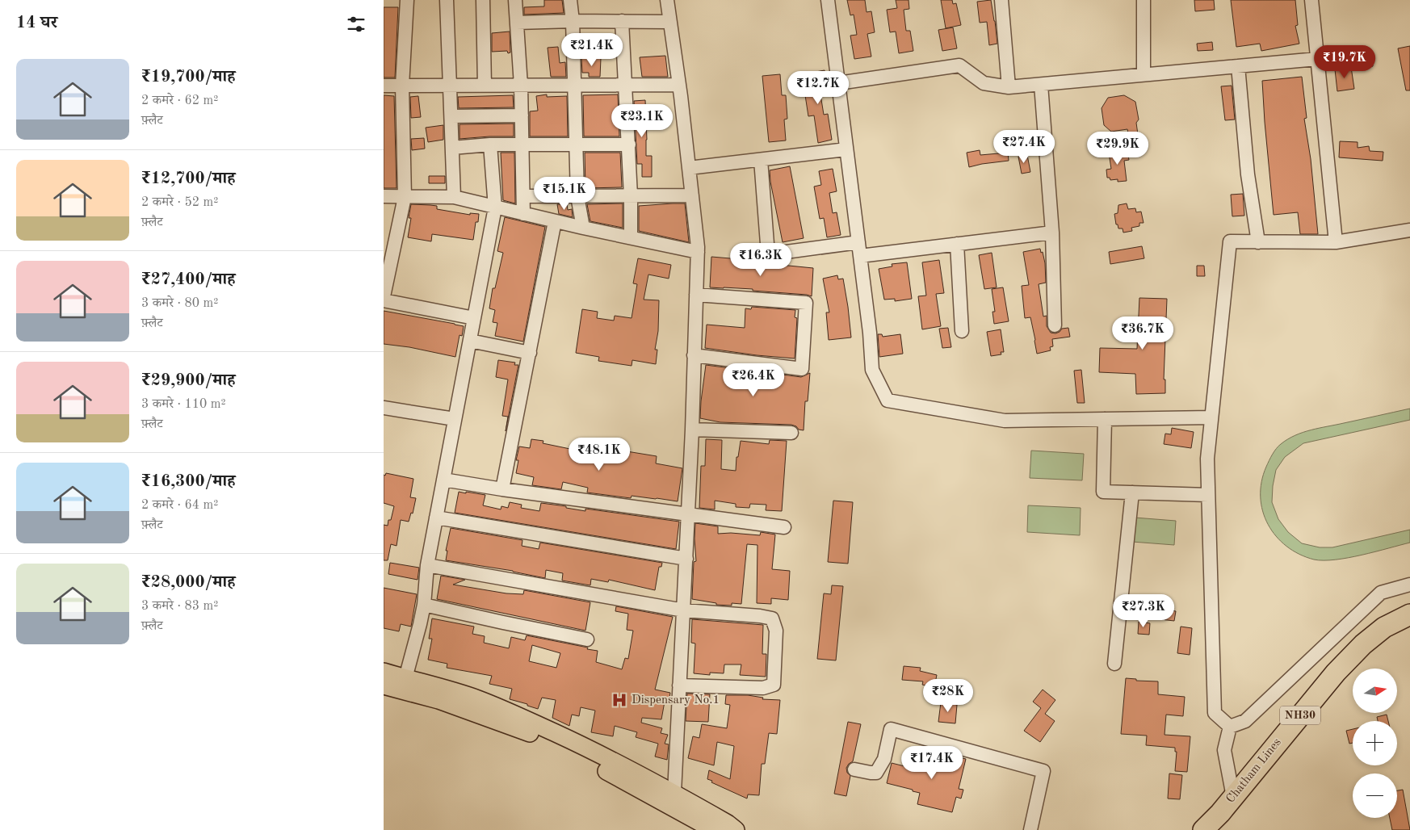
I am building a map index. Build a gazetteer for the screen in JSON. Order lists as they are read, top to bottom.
{
  "streets": {
    "highway": ["NH30", "Chatham Lines"]
  },
  "places": {
    "hospital": ["Dispensary No.1"]
  },
  "north": "right",
  "page": {
    "heading": "14 घर",
    "price": [
      "₹21.4K",
      "₹19.7K",
      "₹12.7K",
      "₹23.1K",
      "₹27.4K",
      "₹29.9K",
      "₹15.1K",
      "₹16.3K",
      "₹36.7K",
      "₹26.4K",
      "₹48.1K",
      "₹27.3K",
      "₹28K",
      "₹17.4K"
    ],
    "list": [
      {
        "name": "₹19,700/माह",
        "note": "2 कमरे · 62 m² · फ़्लैट"
      },
      {
        "name": "₹12,700/माह",
        "note": "2 कमरे · 52 m² · फ़्लैट"
      },
      {
        "name": "₹27,400/माह",
        "note": "3 कमरे · 80 m² · फ़्लैट"
      },
      {
        "name": "₹29,900/माह",
        "note": "3 कमरे · 110 m² · फ़्लैट"
      },
      {
        "name": "₹16,300/माह",
        "note": "2 कमरे · 64 m² · फ़्लैट"
      },
      {
        "name": "₹28,000/माह",
        "note": "3 कमरे · 83 m² · फ़्लैट"
      }
    ],
    "map_buttons": ["+", "−"]
  }
}
